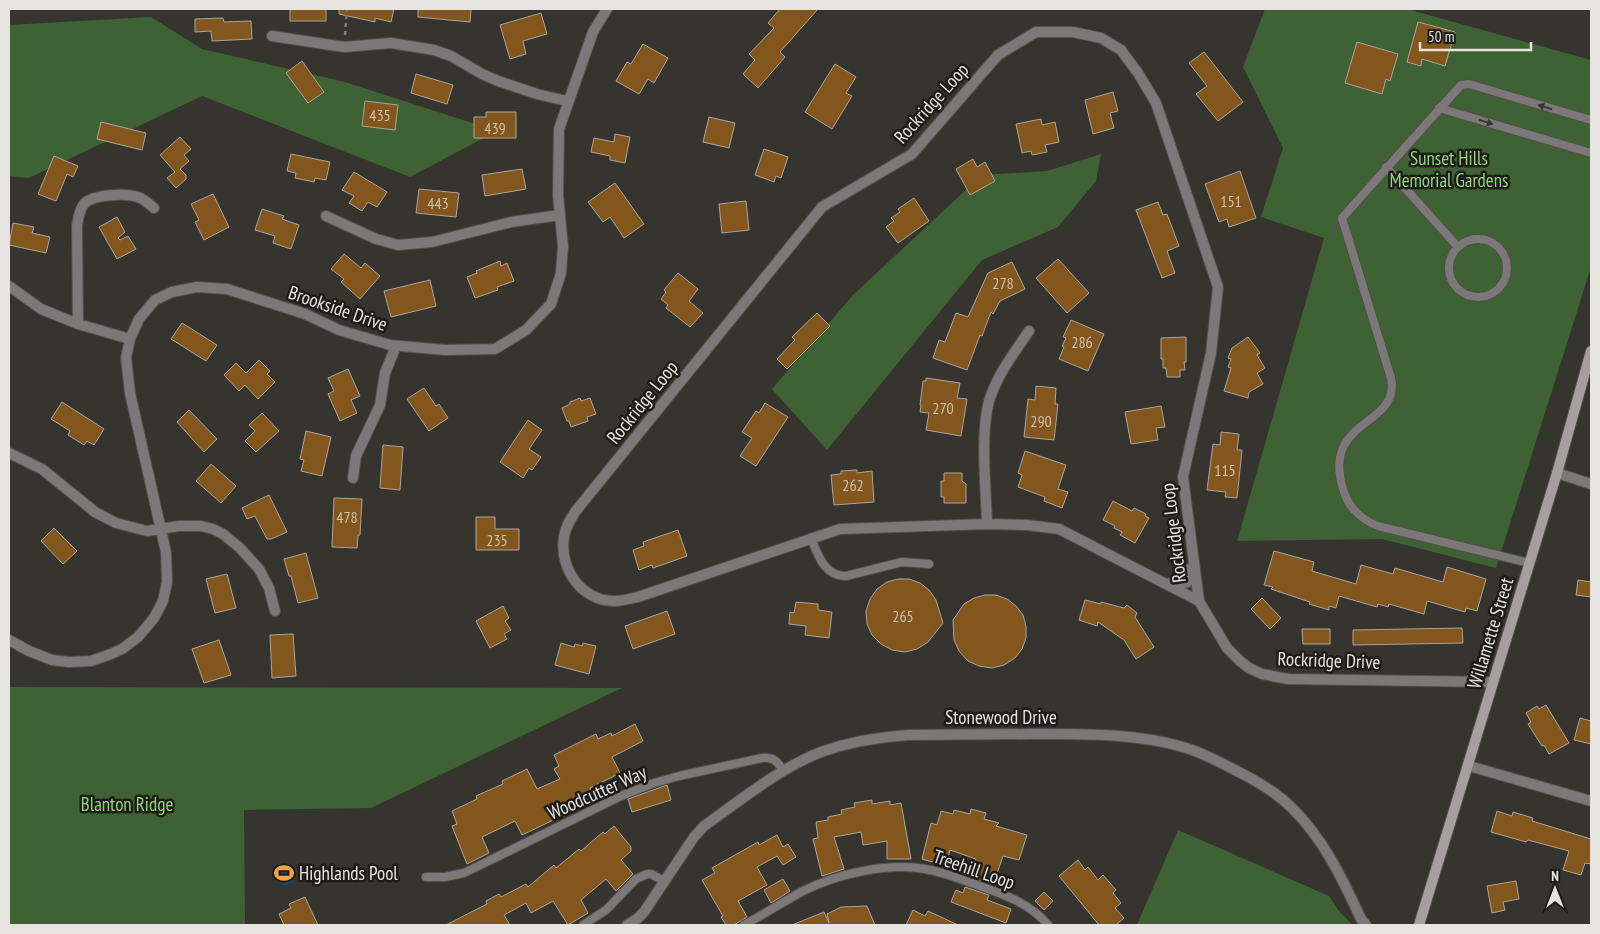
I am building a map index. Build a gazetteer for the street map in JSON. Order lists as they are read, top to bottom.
{
  "streets": {
    "main road": ["Willamette Street"],
    "street": [
      "Rockridge Loop",
      "Brookside Drive",
      "Rockridge Drive",
      "Stonewood Drive"
    ],
    "lane": ["Woodcutter Way", "Treehill Loop"]
  },
  "crossings": [
    ["Rockridge Loop", "Rockridge Drive"],
    ["Willamette Street", "Rockridge Drive"],
    ["Stonewood Drive", "Woodcutter Way"]
  ],
  "parks": ["Sunset Hills Memorial Gardens", "Blanton Ridge"],
  "places": {
    "sports": ["Highlands Pool"]
  },
  "house_numbers": [
    "435",
    "439",
    "151",
    "443",
    "278",
    "286",
    "270",
    "290",
    "115",
    "262",
    "478",
    "235",
    "265"
  ],
  "scale_bar": "50 m",
  "north": "top"
}
